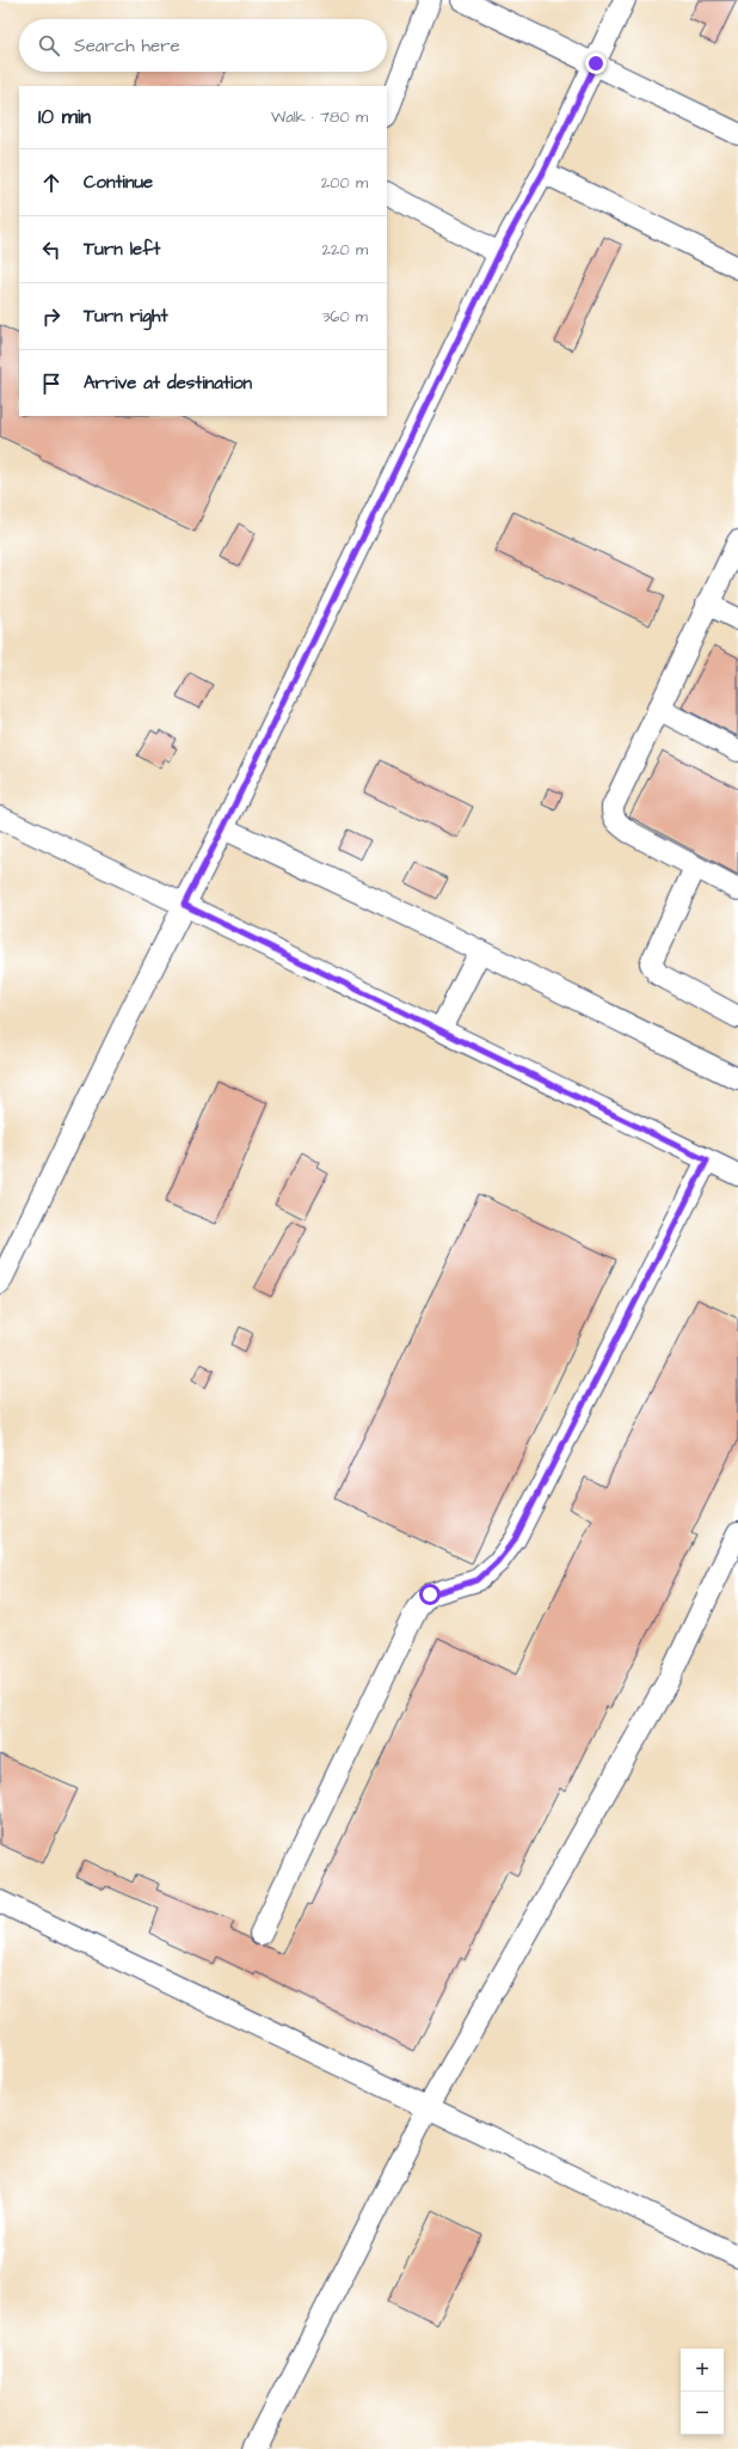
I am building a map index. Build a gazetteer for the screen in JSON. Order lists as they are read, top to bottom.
{
  "page": {
    "search": "Search here",
    "heading": ["10 min", "Walk · 780 m"],
    "list": [
      ["Continue", "200 m"],
      ["Turn left", "220 m"],
      ["Turn right", "360 m"],
      "Arrive at destination"
    ],
    "map_buttons": ["+", "−"]
  }
}
